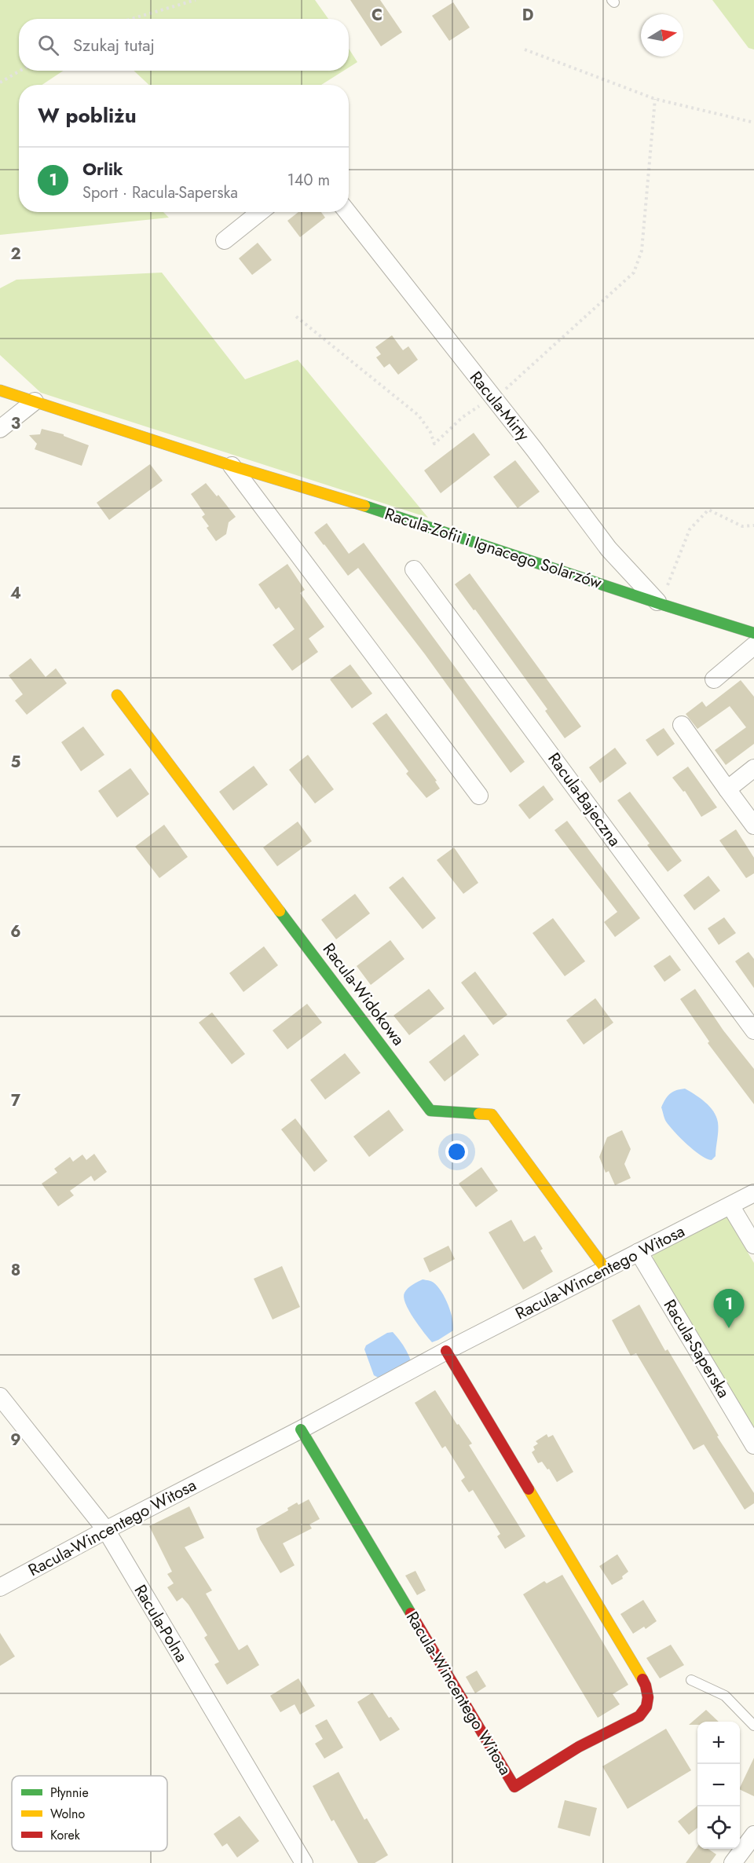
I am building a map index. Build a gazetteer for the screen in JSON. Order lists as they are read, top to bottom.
{
  "streets": {
    "street": [
      "Racula-Mirty",
      "Racula-Zofii i Ignacego Solarzów",
      "Racula-Bajeczna",
      "Racula-Widokowa",
      "Racula-Wincentego Witosa",
      "Racula-Saperska",
      "Racula-Polna"
    ]
  },
  "crossings": [
    ["Racula-Mirty", "Racula-Zofii i Ignacego Solarzów"],
    ["Racula-Widokowa", "Racula-Wincentego Witosa"],
    ["Racula-Wincentego Witosa", "Racula-Saperska"],
    ["Racula-Wincentego Witosa", "Racula-Polna"]
  ],
  "legend": ["Płynnie", "Wolno", "Korek"],
  "north": "right",
  "page": {
    "search": "Szukaj tutaj",
    "heading": "W pobliżu",
    "list": [
      {
        "mark": "1",
        "name": "Orlik",
        "note": "Sport · Racula-Saperska",
        "value": "140 m"
      }
    ],
    "pins": "1",
    "map_buttons": ["+", "−"]
  },
  "grid": {
    "columns": ["C", "D"],
    "rows": [
      "2",
      "3",
      "4",
      "5",
      "6",
      "7",
      "8",
      "9"
    ]
  }
}
